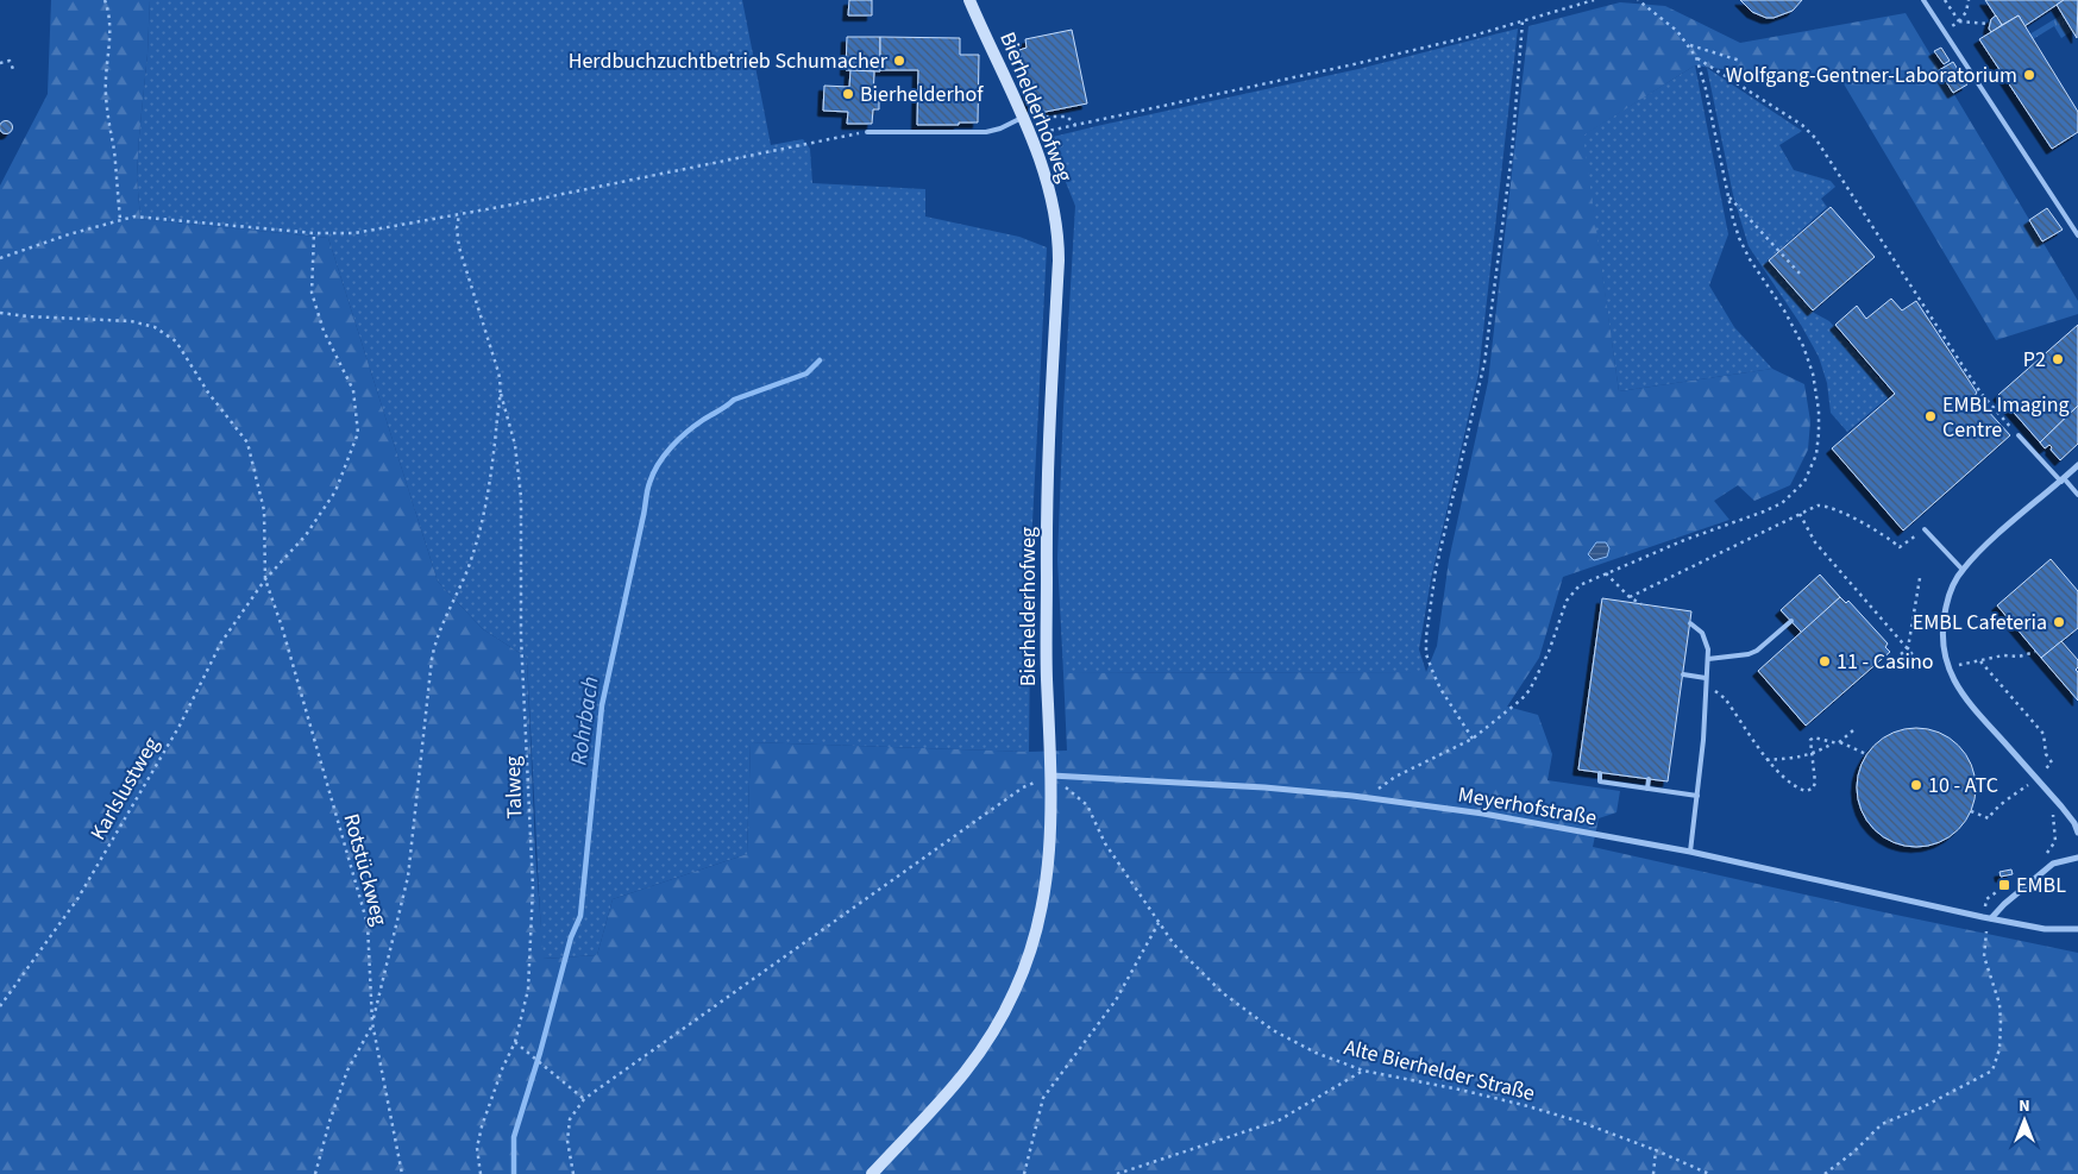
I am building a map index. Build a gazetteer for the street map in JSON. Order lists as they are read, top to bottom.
{
  "streets": {
    "street": ["Bierhelderhofweg", "Meyerhofstraße"],
    "path": [
      "Talweg",
      "Karlslustweg",
      "Rotstückweg",
      "Alte Bierhelder Straße"
    ]
  },
  "crossings": [
    ["Bierhelderhofweg", "Meyerhofstraße"],
    ["Bierhelderhofweg", "Alte Bierhelder Straße"],
    ["Karlslustweg", "Rotstückweg"],
    ["Meyerhofstraße", "Alte Bierhelder Straße"]
  ],
  "water": ["Rohrbach"],
  "places": {
    "other": [
      "Herdbuchzuchtbetrieb Schumacher",
      "Wolfgang-Gentner-Laboratorium",
      "Bierhelderhof",
      "P2",
      "EMBL Imaging Centre",
      "EMBL Cafeteria",
      "11 - Casino",
      "10 - ATC"
    ],
    "transit": ["EMBL"]
  },
  "north": "top"
}
